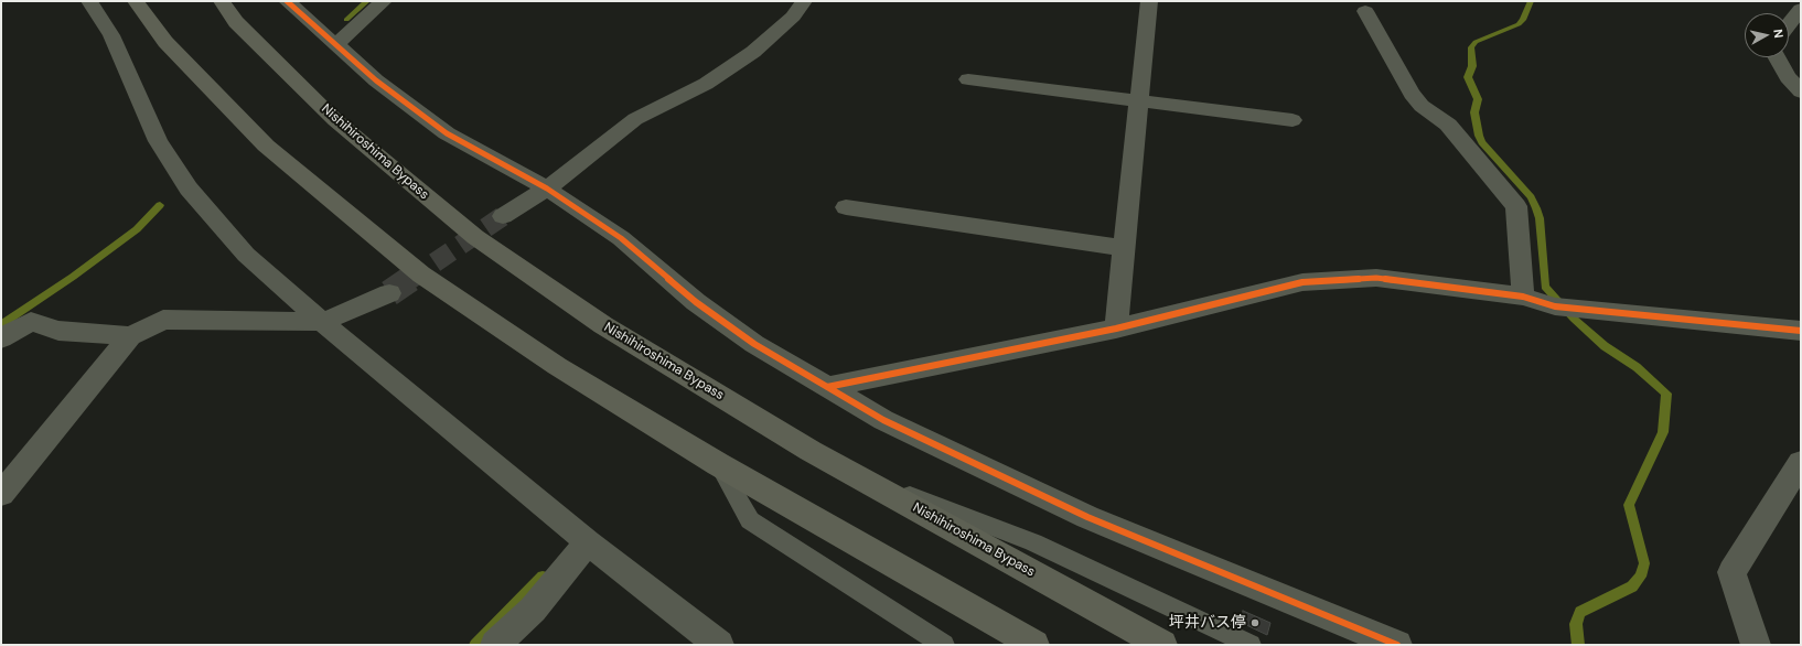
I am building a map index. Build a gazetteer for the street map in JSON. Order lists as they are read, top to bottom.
{
  "streets": {
    "highway": ["Nishihiroshima Bypass"]
  },
  "places": ["坪井バス停"],
  "north": "right"
}
